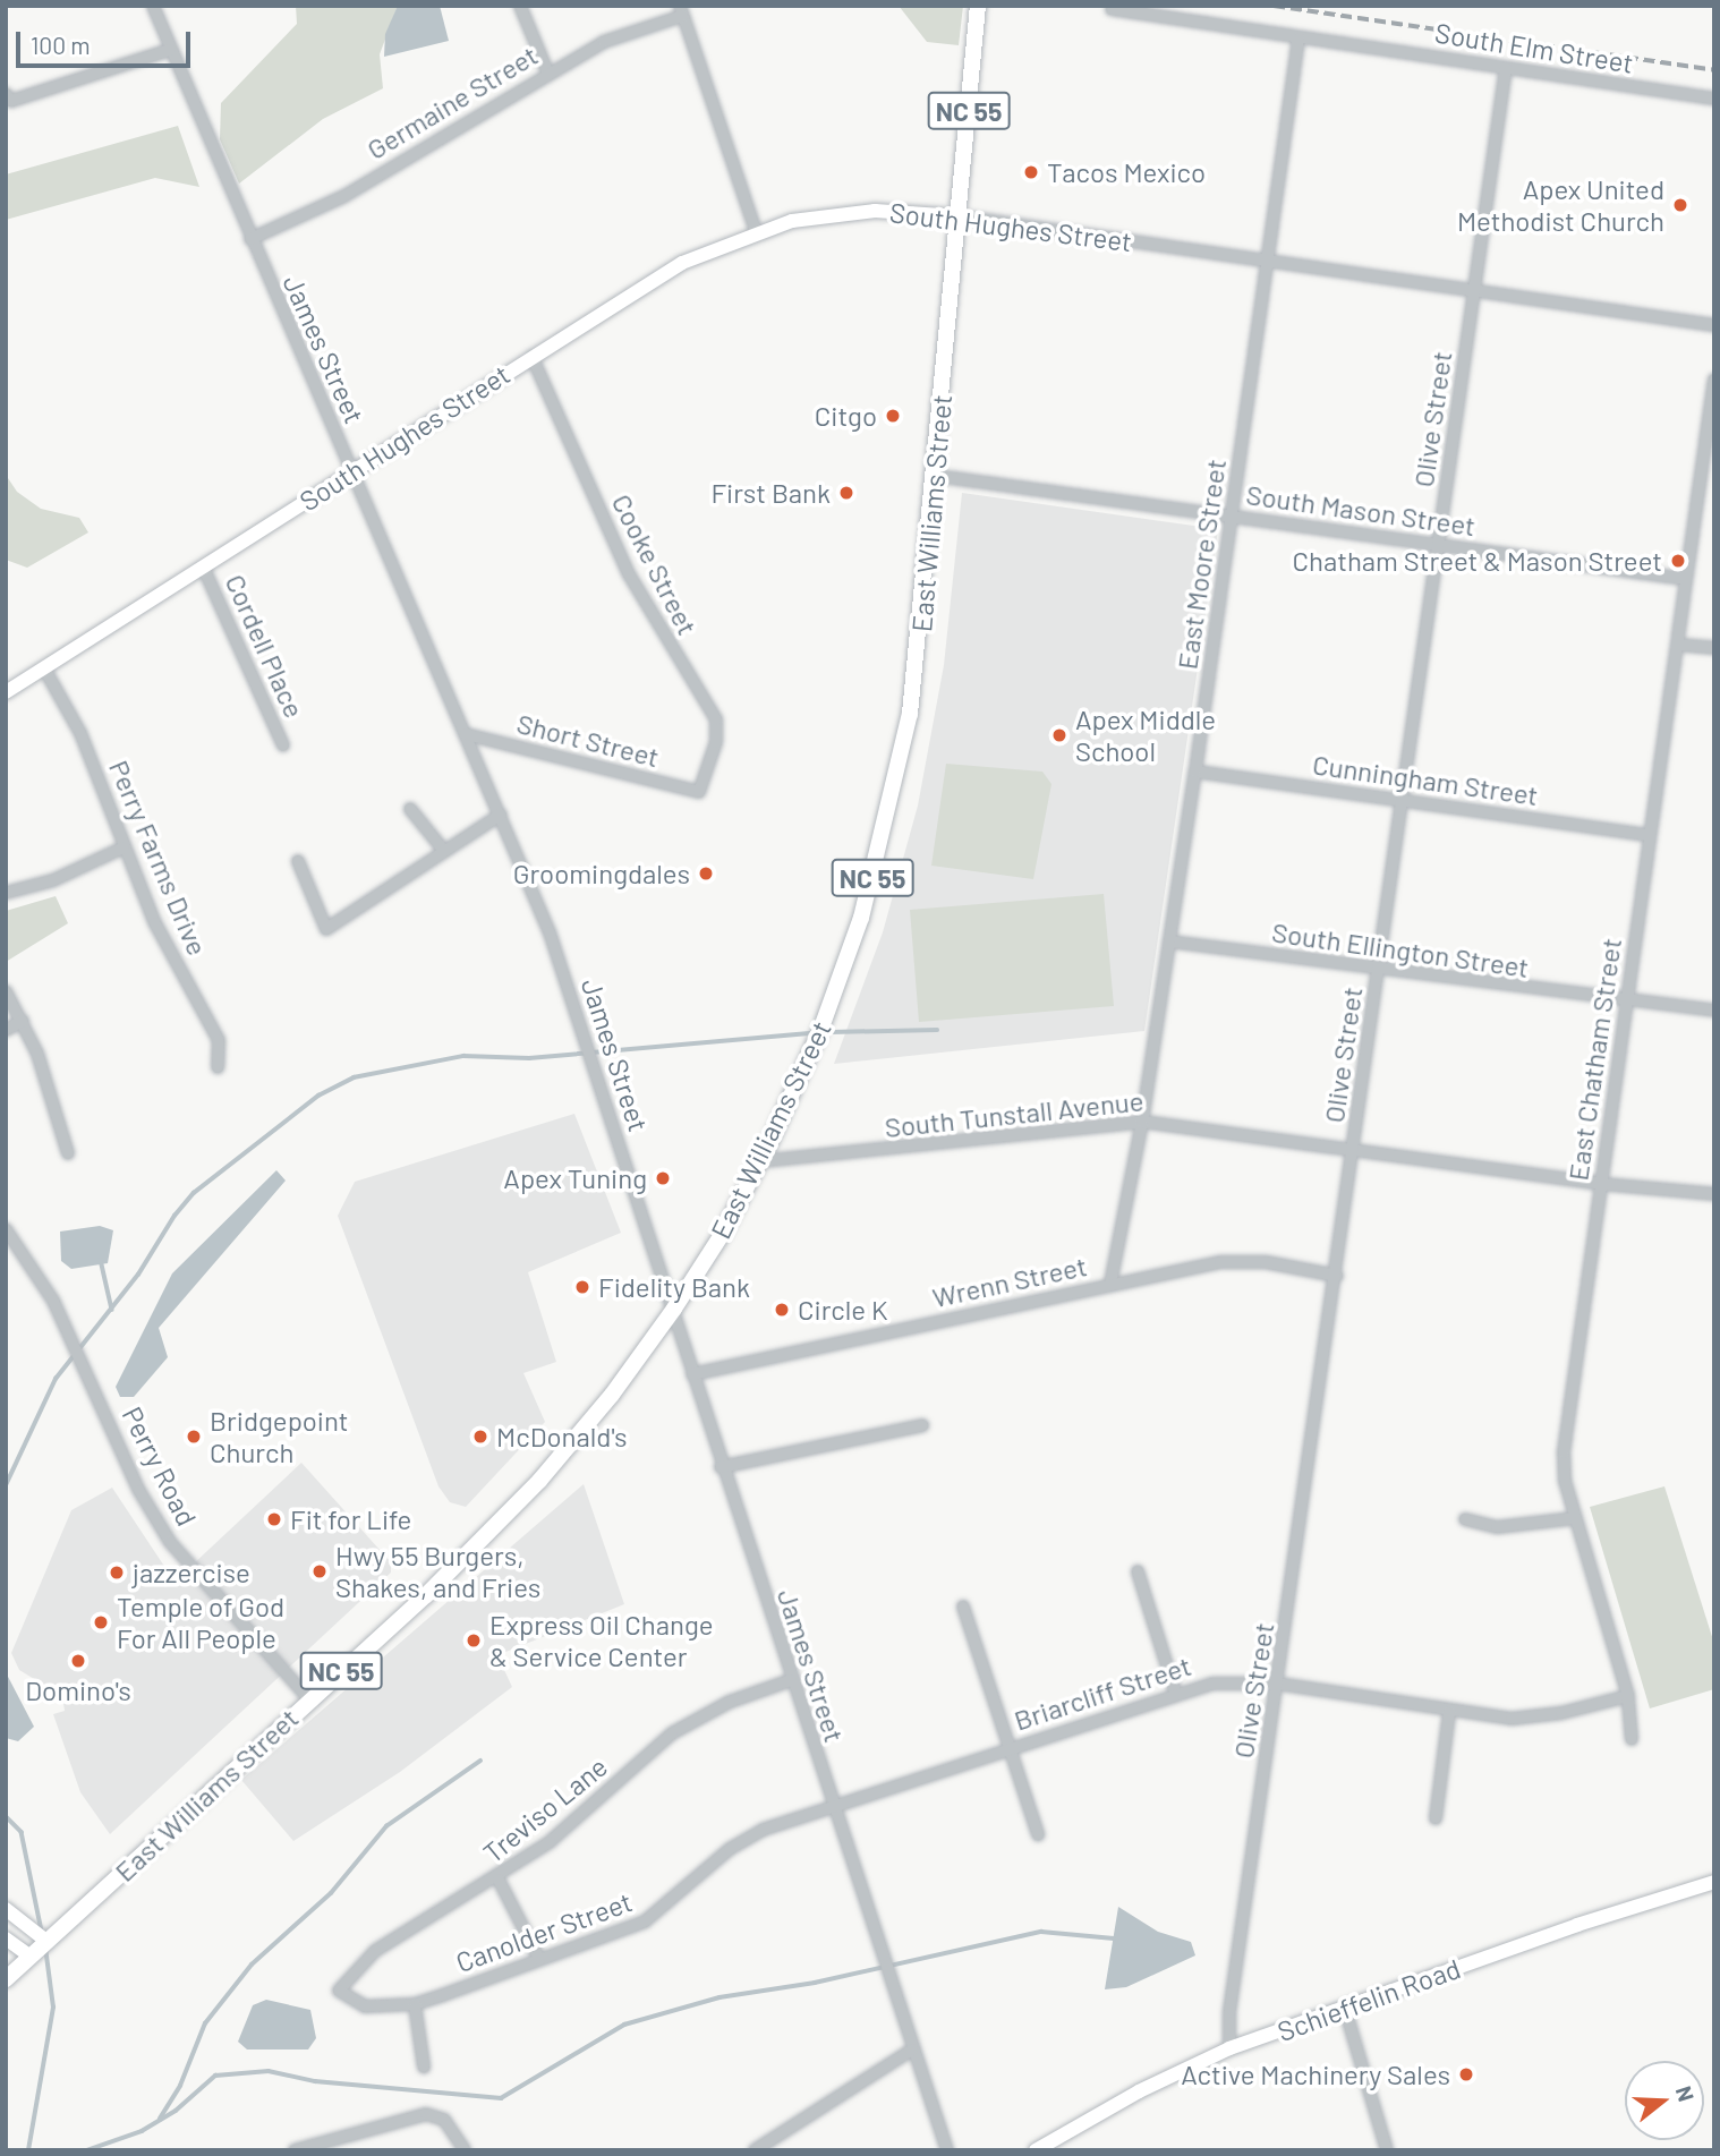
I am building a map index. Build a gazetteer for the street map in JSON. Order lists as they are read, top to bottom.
{
  "streets": {
    "main road": ["NC 55", "East Williams Street"],
    "street": [
      "South Elm Street",
      "Germaine Street",
      "South Hughes Street",
      "James Street",
      "Olive Street",
      "South Mason Street",
      "Cooke Street",
      "East Moore Street",
      "Cordell Place",
      "Short Street",
      "Cunningham Street",
      "Perry Farms Drive",
      "South Ellington Street",
      "East Chatham Street",
      "South Tunstall Avenue",
      "Wrenn Street",
      "Perry Road",
      "Briarcliff Street",
      "Treviso Lane",
      "Canolder Street",
      "Schieffelin Road"
    ]
  },
  "crossings": [
    ["South Elm Street", "Olive Street"],
    ["South Elm Street", "East Moore Street"],
    ["Germaine Street", "James Street"],
    ["South Hughes Street", "James Street"],
    ["South Hughes Street", "Olive Street"],
    ["South Hughes Street", "East Williams Street"],
    ["South Hughes Street", "Cooke Street"],
    ["South Hughes Street", "East Moore Street"],
    ["South Hughes Street", "Cordell Place"],
    ["South Hughes Street", "Perry Farms Drive"],
    ["James Street", "East Williams Street"],
    ["James Street", "Short Street"],
    ["James Street", "Wrenn Street"],
    ["James Street", "Briarcliff Street"],
    ["James Street", "Treviso Lane"],
    ["James Street", "Canolder Street"],
    ["Olive Street", "South Mason Street"],
    ["Olive Street", "Cunningham Street"],
    ["Olive Street", "South Ellington Street"],
    ["Olive Street", "South Tunstall Avenue"],
    ["Olive Street", "Wrenn Street"],
    ["Olive Street", "Briarcliff Street"],
    ["Olive Street", "Schieffelin Road"],
    ["South Mason Street", "East Williams Street"],
    ["South Mason Street", "East Moore Street"],
    ["South Mason Street", "East Chatham Street"],
    ["East Williams Street", "South Tunstall Avenue"],
    ["East Williams Street", "Perry Road"],
    ["Cooke Street", "Short Street"],
    ["East Moore Street", "Cunningham Street"],
    ["East Moore Street", "South Ellington Street"],
    ["East Moore Street", "South Tunstall Avenue"],
    ["East Moore Street", "Wrenn Street"],
    ["Cunningham Street", "East Chatham Street"],
    ["South Ellington Street", "East Chatham Street"],
    ["East Chatham Street", "South Tunstall Avenue"],
    ["East Chatham Street", "Briarcliff Street"],
    ["Briarcliff Street", "Canolder Street"],
    ["Treviso Lane", "Canolder Street"]
  ],
  "places": [
    "Tacos Mexico",
    "Apex United Methodist Church",
    "Citgo",
    "First Bank",
    "Chatham Street & Mason Street",
    "Apex Middle School",
    "Groomingdales",
    "Apex Tuning",
    "Fidelity Bank",
    "Circle K",
    "Bridgepoint Church",
    "McDonald's",
    "Fit for Life",
    "Hwy 55 Burgers, Shakes, and Fries",
    "jazzercise",
    "Temple of God For All People",
    "Express Oil Change & Service Center",
    "Domino's",
    "Active Machinery Sales"
  ],
  "scale_bar": "100 m",
  "north": "right"
}
